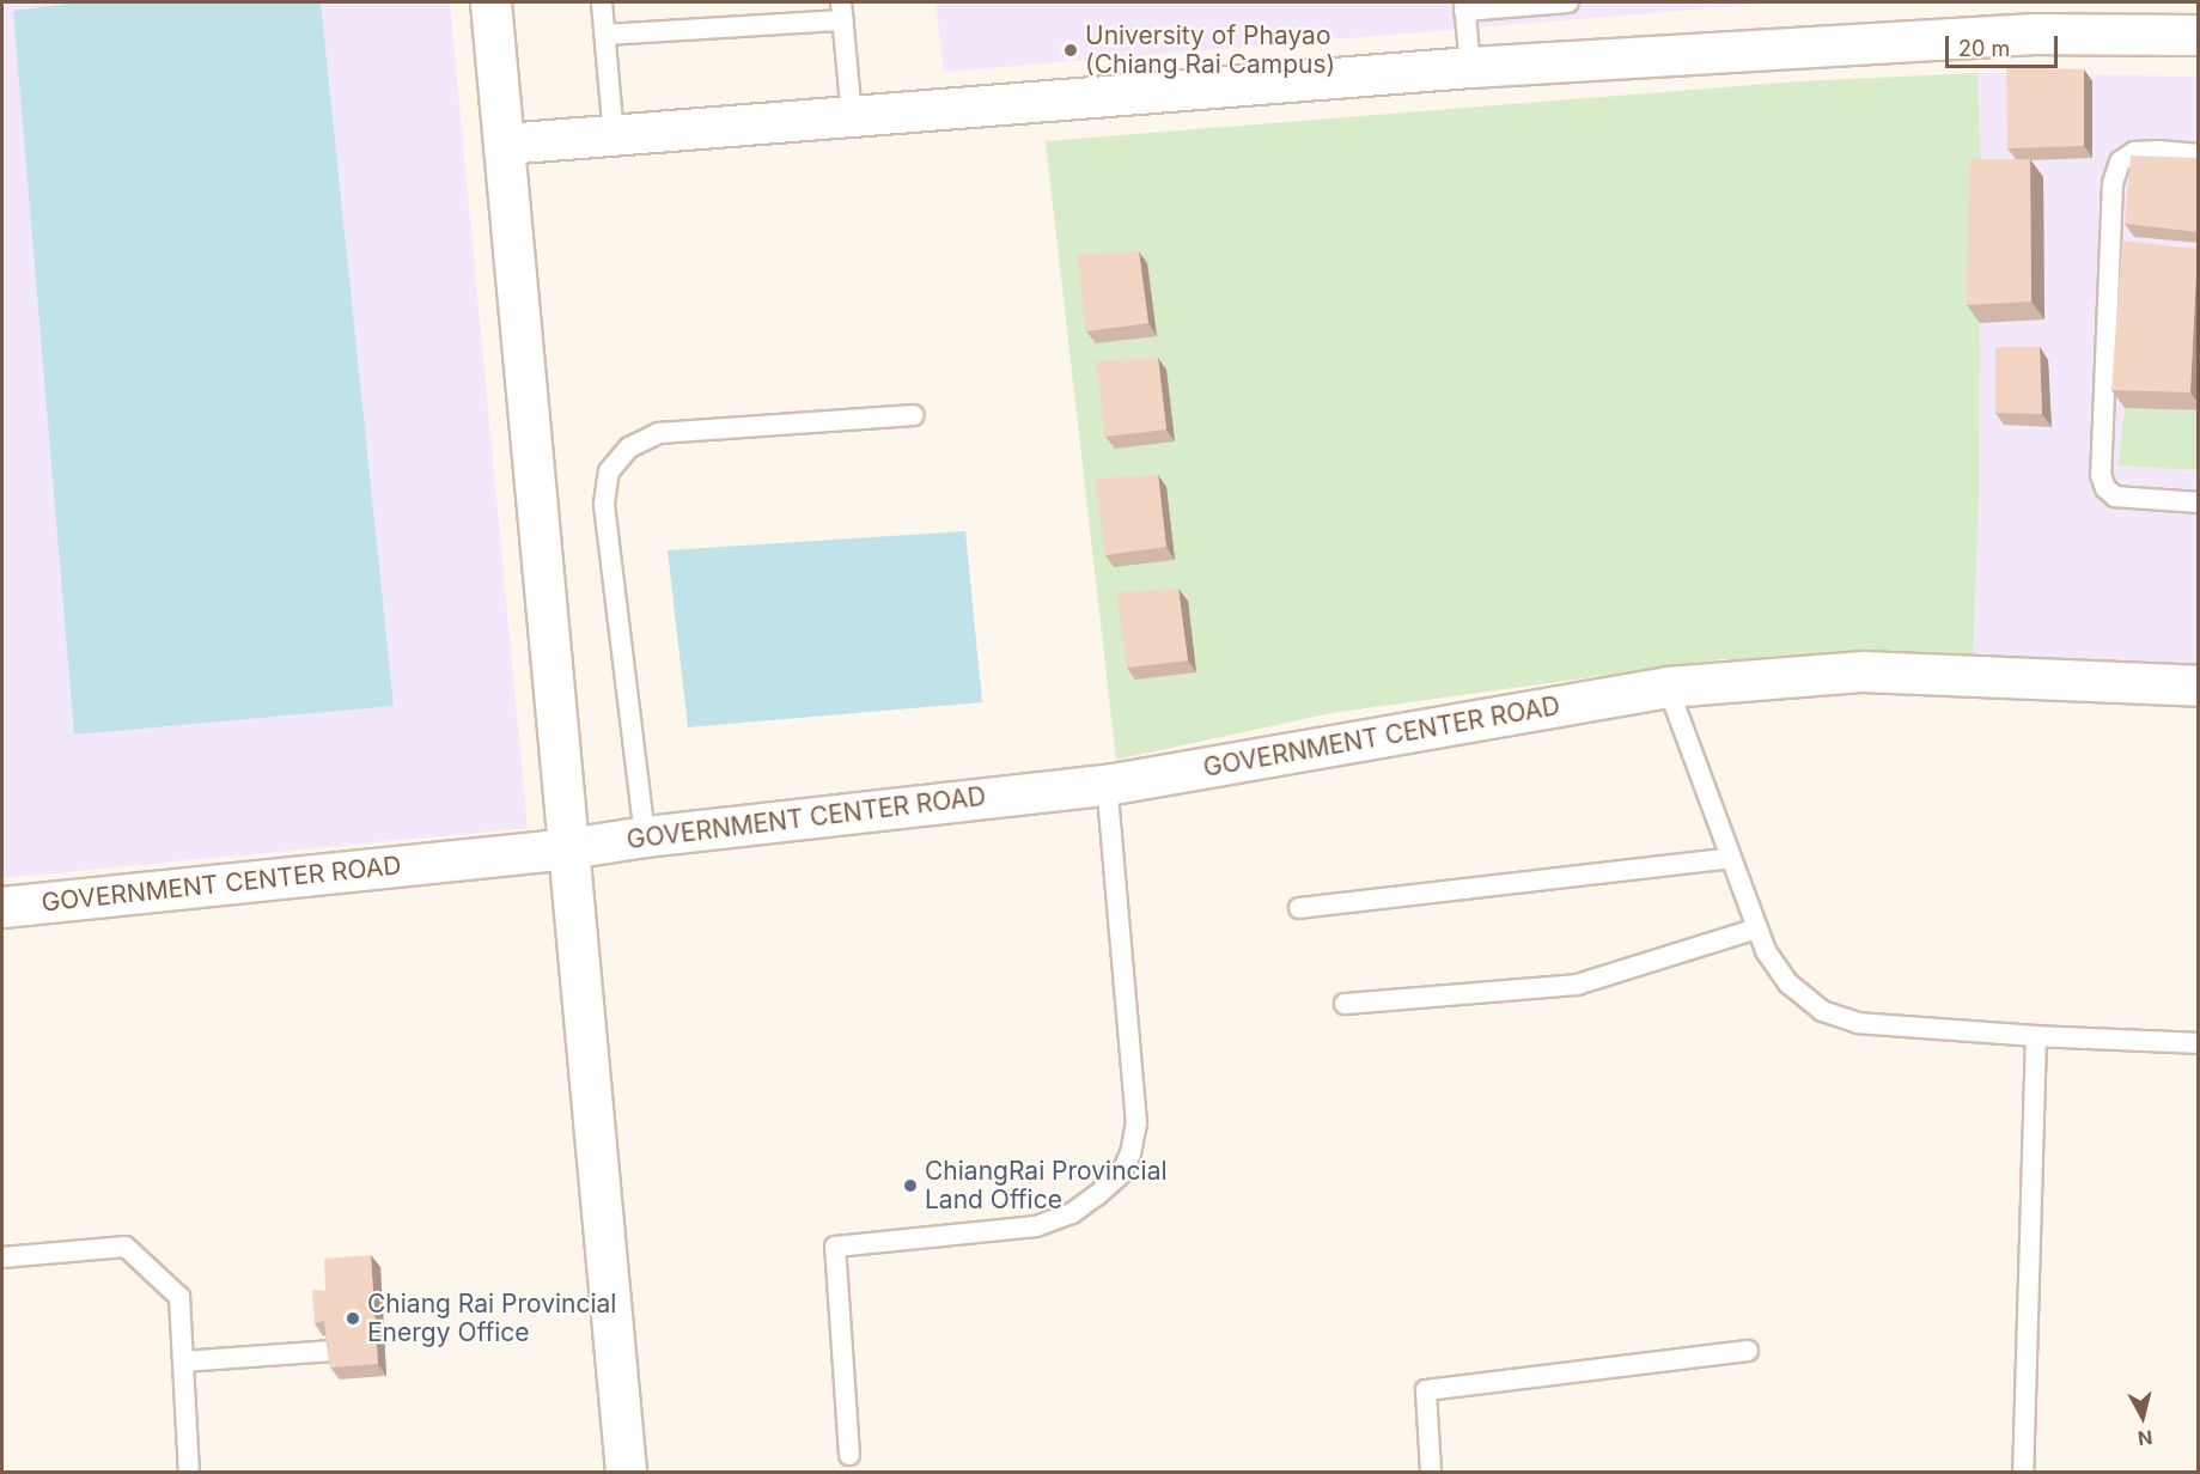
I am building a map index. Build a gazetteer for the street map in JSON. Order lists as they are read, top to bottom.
{
  "streets": {
    "street": ["GOVERNMENT CENTER ROAD"]
  },
  "places": ["University of Phayao (Chiang Rai Campus)", "ChiangRai Provincial Land Office", "Chiang Rai Provincial Energy Office"],
  "scale_bar": "20 m",
  "north": "bottom"
}
